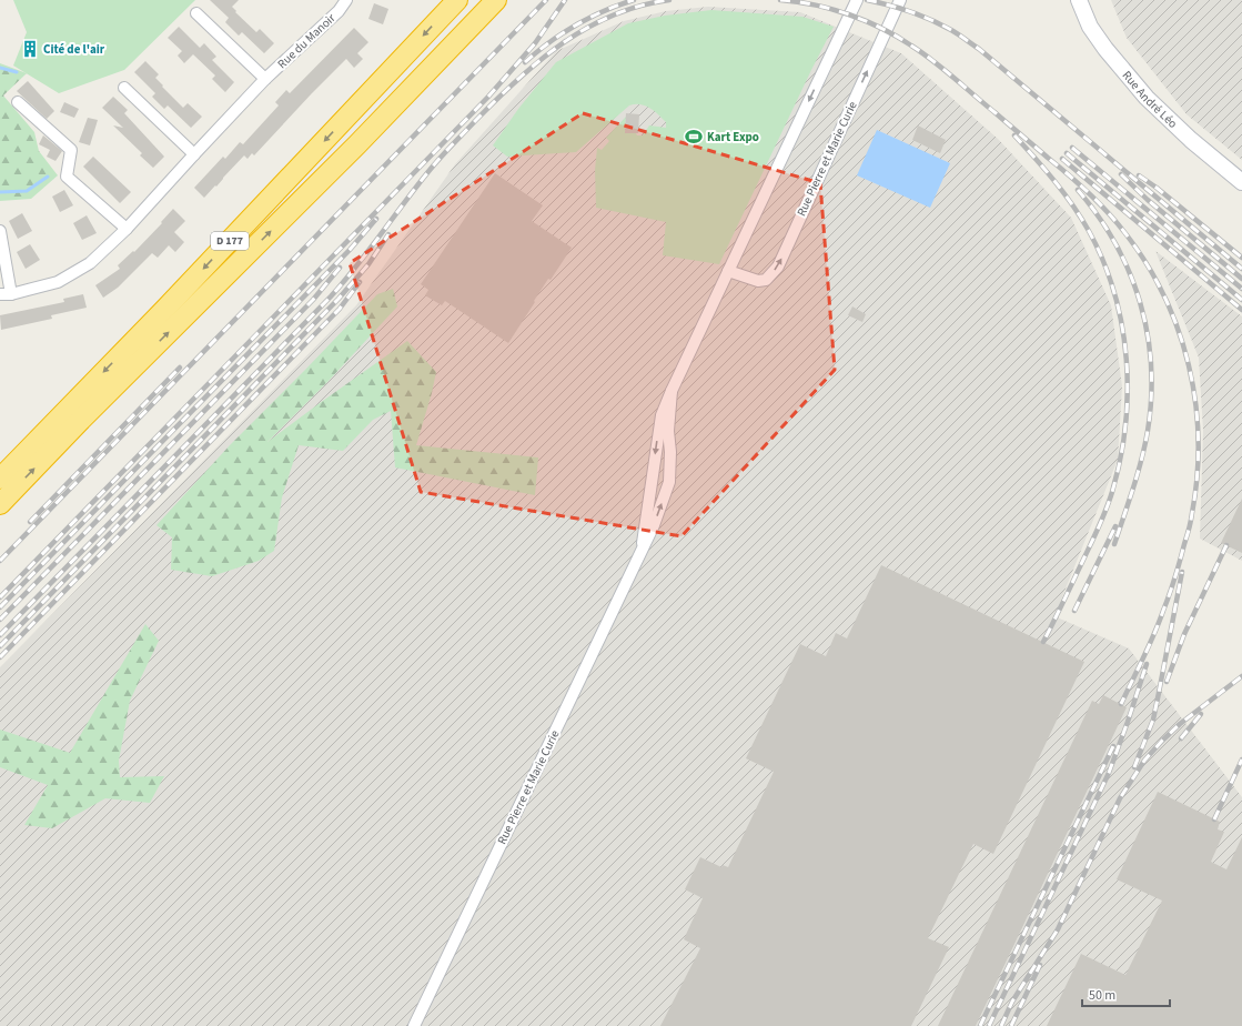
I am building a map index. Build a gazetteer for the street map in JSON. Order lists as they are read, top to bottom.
{
  "streets": {
    "highway": ["D 177"],
    "street": ["Rue du Manoir", "Rue André Léo", "Rue Pierre et Marie Curie"]
  },
  "places": {
    "building": ["Cité de l'air"],
    "sports": ["Kart Expo"]
  },
  "scale_bar": "50 m"
}
